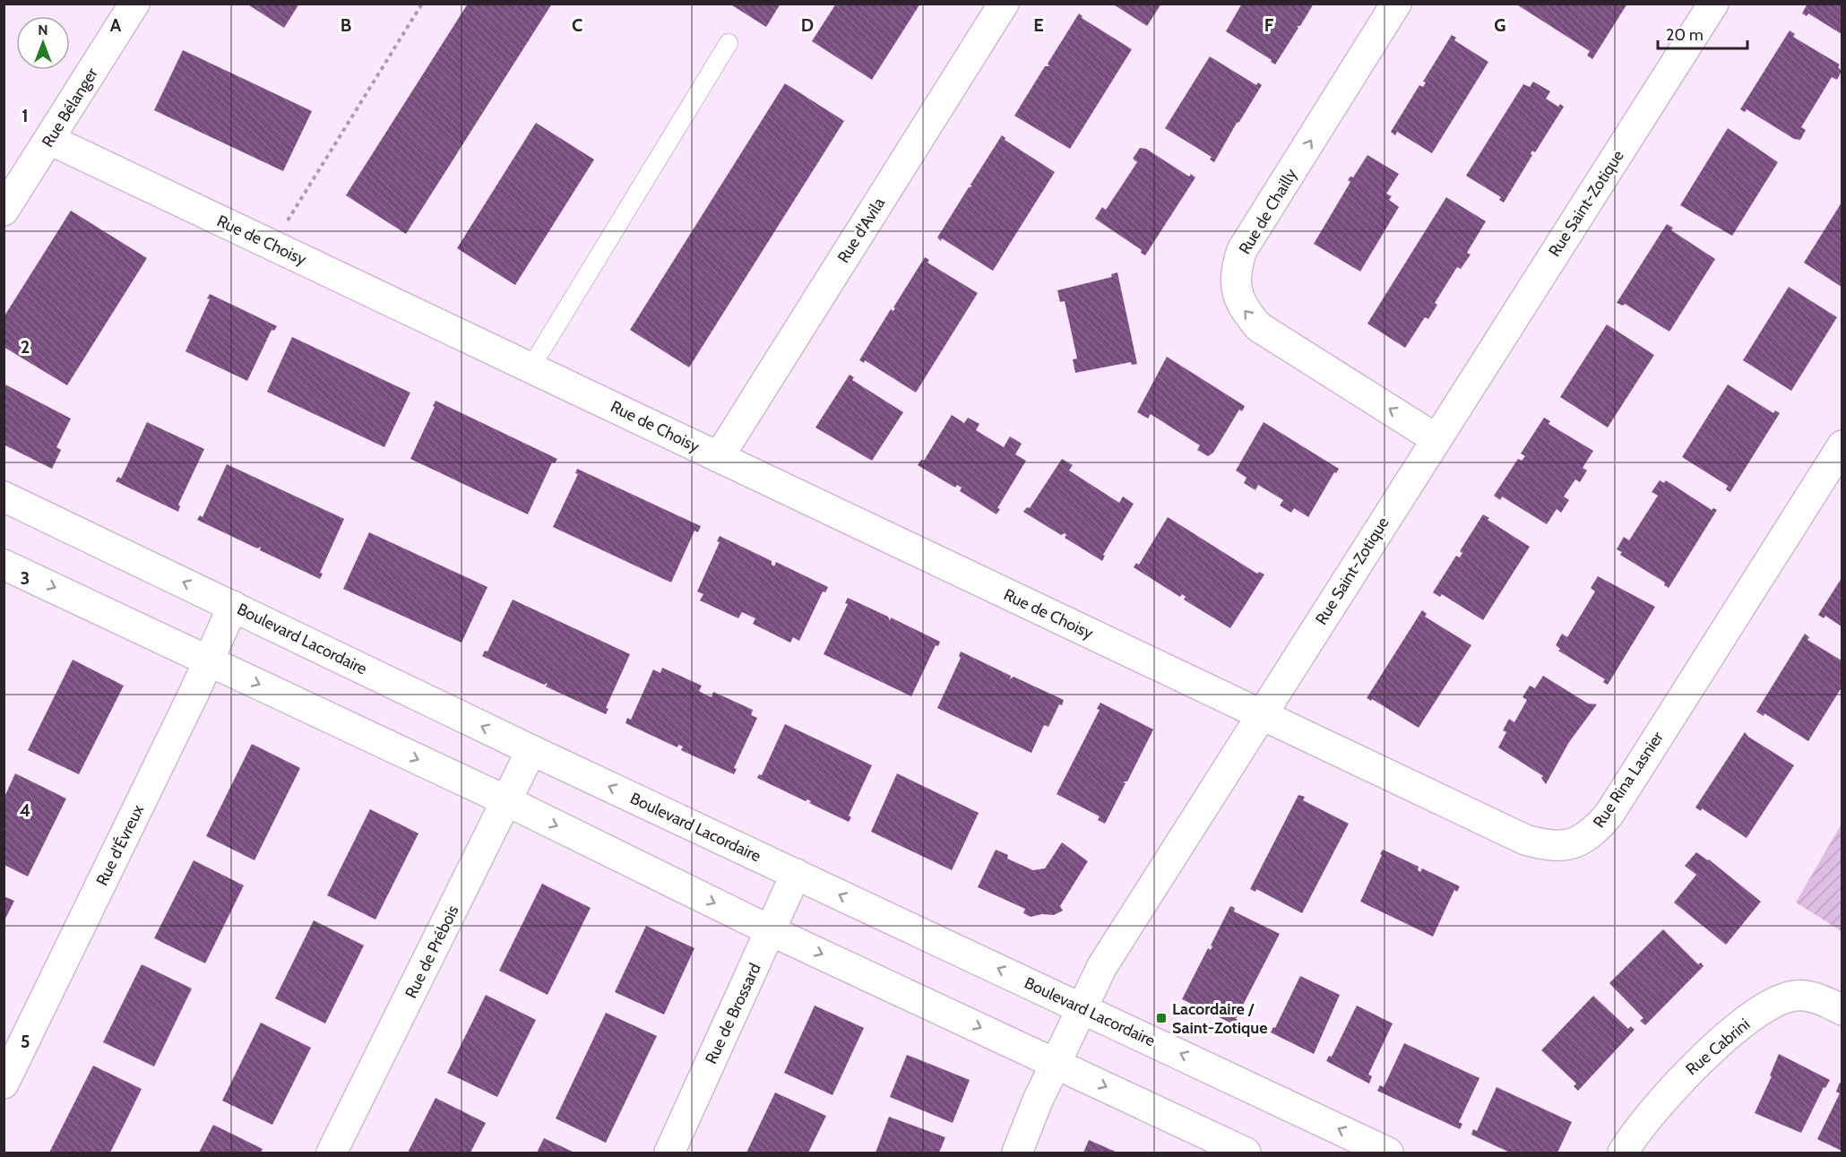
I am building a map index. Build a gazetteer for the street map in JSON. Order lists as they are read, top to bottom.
{
  "streets": {
    "street": [
      "Rue Bélanger",
      "Rue Saint-Zotique",
      "Rue de Chailly",
      "Rue d'Avila",
      "Rue de Choisy",
      "Boulevard Lacordaire",
      "Rue Rina Lasnier",
      "Rue d'Évreux",
      "Rue de Prébois",
      "Rue de Brossard",
      "Rue Cabrini"
    ]
  },
  "crossings": [
    ["Rue Bélanger", "Rue de Choisy"],
    ["Rue Saint-Zotique", "Rue de Chailly"],
    ["Rue Saint-Zotique", "Rue de Choisy"],
    ["Rue Saint-Zotique", "Boulevard Lacordaire"],
    ["Rue Saint-Zotique", "Rue Rina Lasnier"],
    ["Rue d'Avila", "Rue de Choisy"],
    ["Rue de Choisy", "Rue Rina Lasnier"],
    ["Boulevard Lacordaire", "Rue d'Évreux"],
    ["Boulevard Lacordaire", "Rue de Prébois"],
    ["Boulevard Lacordaire", "Rue de Brossard"]
  ],
  "places": {
    "transit": ["Lacordaire / Saint-Zotique"]
  },
  "scale_bar": "20 m",
  "north": "top",
  "grid": {
    "columns": [
      "A",
      "B",
      "C",
      "D",
      "E",
      "F",
      "G"
    ],
    "rows": [
      "1",
      "2",
      "3",
      "4",
      "5"
    ]
  }
}
